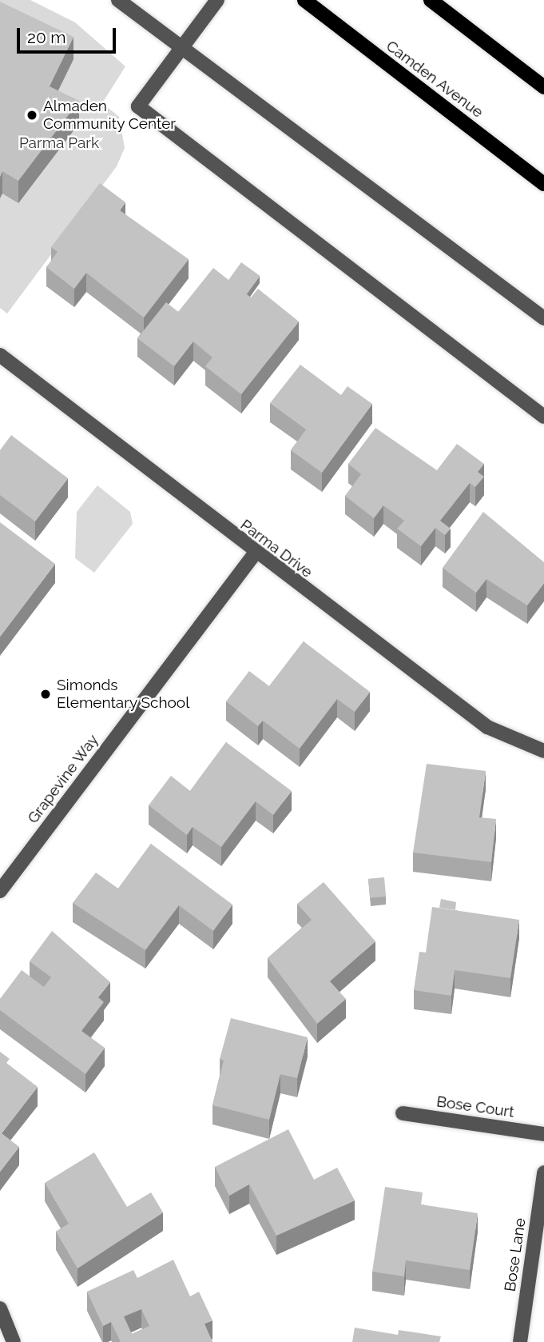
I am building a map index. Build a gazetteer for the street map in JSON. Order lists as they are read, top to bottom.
{
  "streets": {
    "main road": ["Camden Avenue"],
    "street": [
      "Parma Drive",
      "Grapevine Way",
      "Bose Court",
      "Bose Lane"
    ]
  },
  "crossings": [
    ["Parma Drive", "Grapevine Way"]
  ],
  "parks": ["Parma Park"],
  "places": ["Almaden Community Center", "Simonds Elementary School"],
  "scale_bar": "20 m"
}
